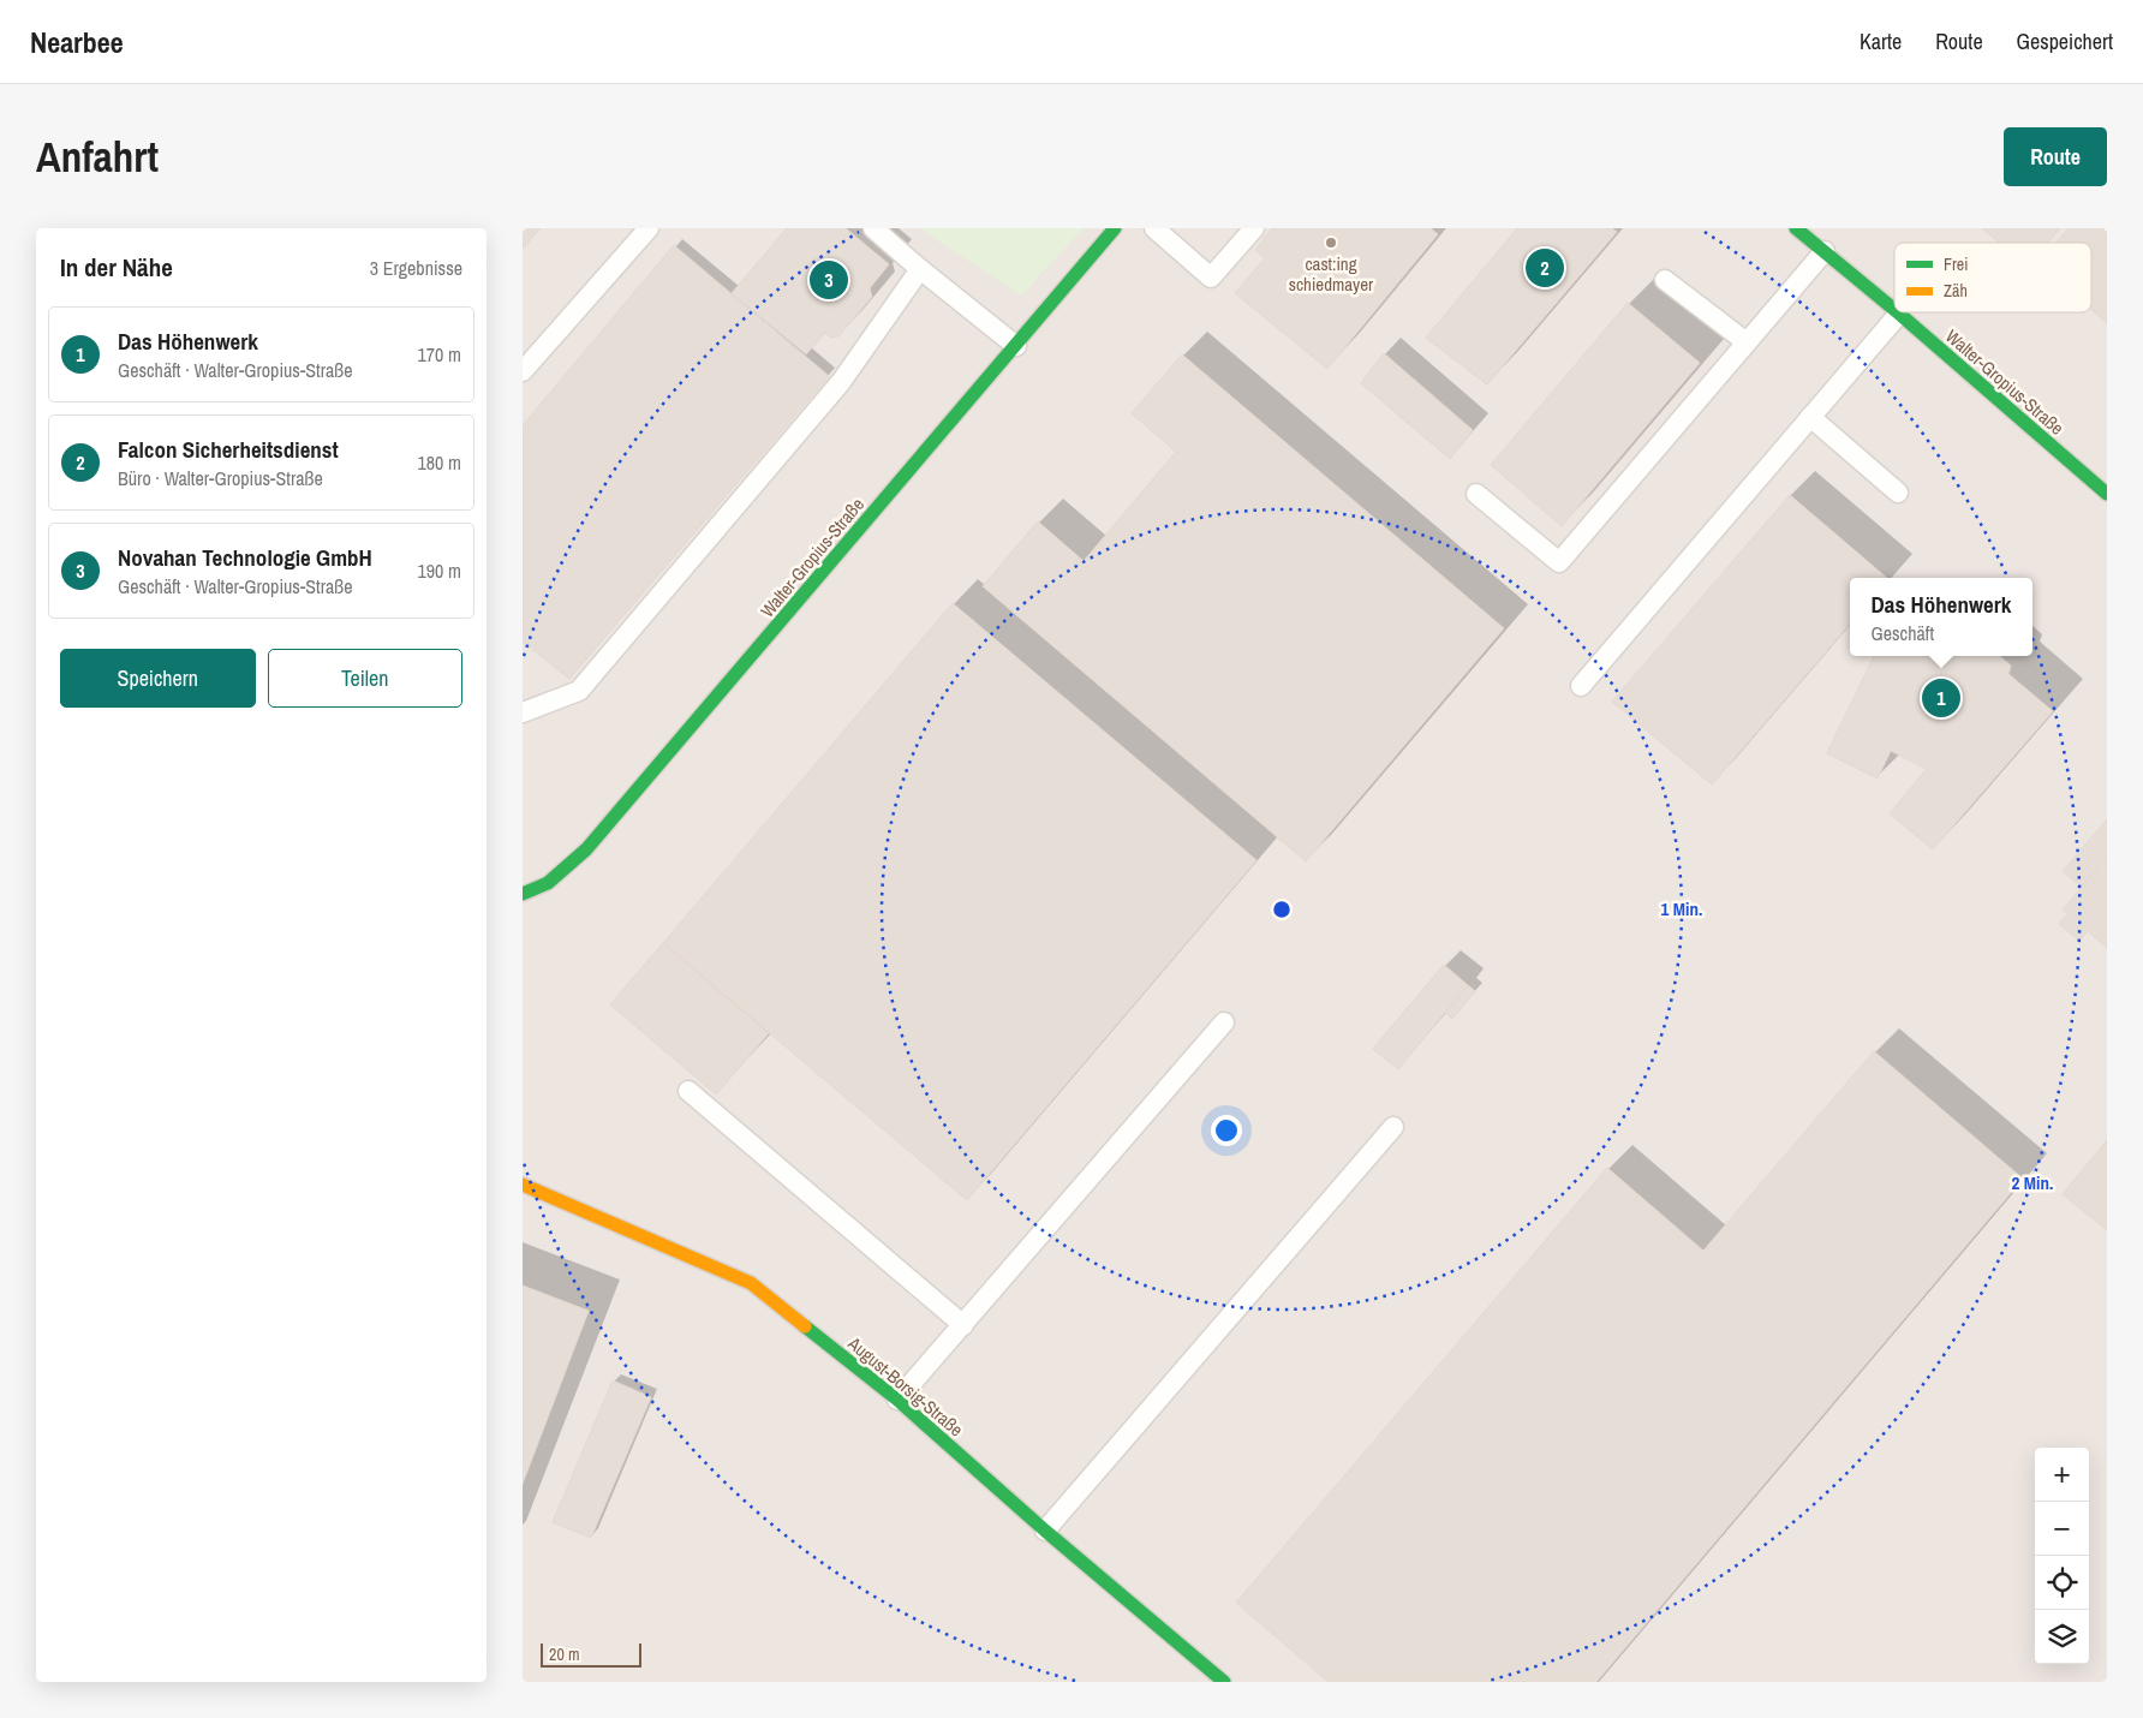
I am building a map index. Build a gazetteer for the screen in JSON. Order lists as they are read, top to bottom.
{
  "streets": {
    "street": ["Walter-Gropius-Straße", "August-Borsig-Straße"]
  },
  "places": ["cast:ing schiedmayer"],
  "legend": ["Frei", "Zäh"],
  "scale_bar": "20 m",
  "page": {
    "header": "Nearbee",
    "nav": ["Karte", "Route", "Gespeichert"],
    "buttons": [
      "Route",
      ["Speichern", "Teilen"]
    ],
    "title": "Anfahrt",
    "heading": ["In der Nähe", "3 Ergebnisse"],
    "pins": ["2", "3", "1"],
    "list": [
      {
        "mark": "1",
        "name": "Das Höhenwerk",
        "note": "Geschäft · Walter-Gropius-Straße",
        "value": "170 m"
      },
      {
        "mark": "2",
        "name": "Falcon Sicherheitsdienst",
        "note": "Büro · Walter-Gropius-Straße",
        "value": "180 m"
      },
      {
        "mark": "3",
        "name": "Novahan Technologie GmbH",
        "note": "Geschäft · Walter-Gropius-Straße",
        "value": "190 m"
      }
    ],
    "popup": ["Das Höhenwerk", "Geschäft"],
    "map_buttons": ["+", "−"],
    "scale": "20 m"
  },
  "rings": ["1 Min.", "2 Min."]
}
